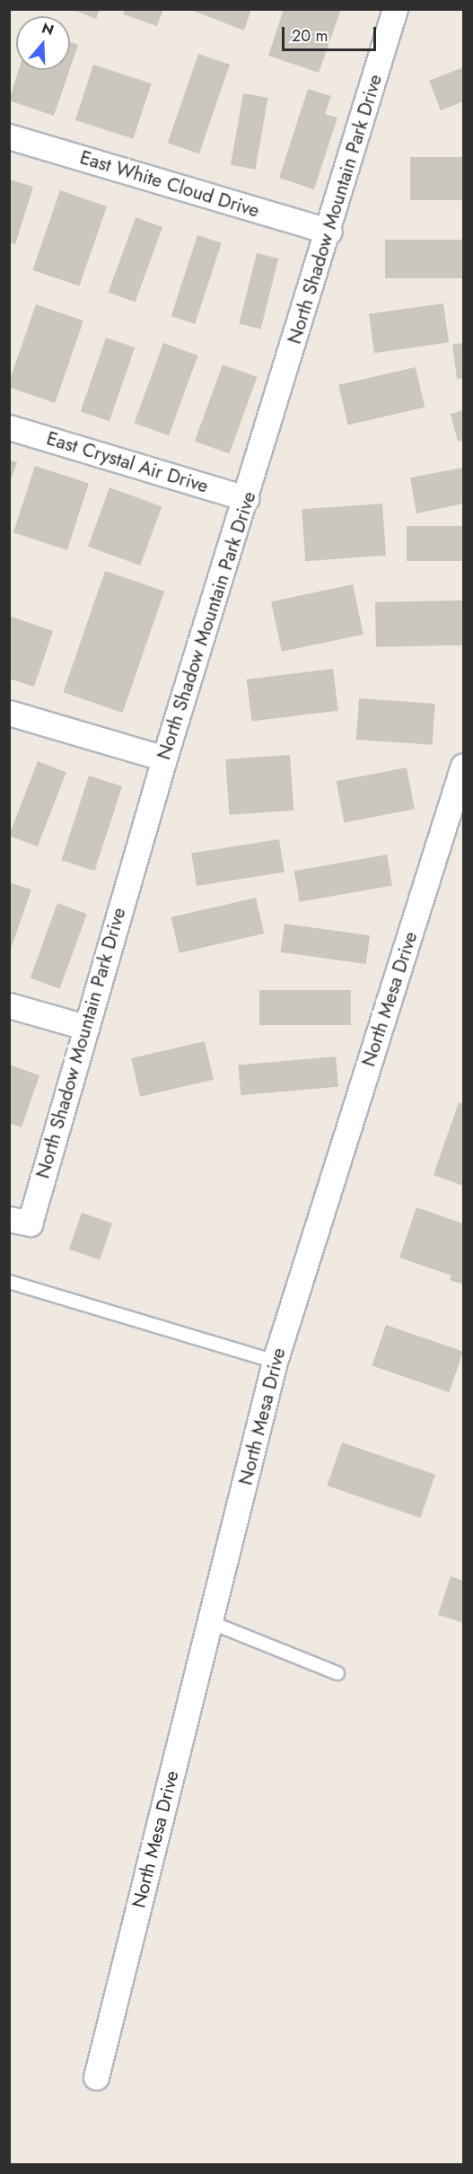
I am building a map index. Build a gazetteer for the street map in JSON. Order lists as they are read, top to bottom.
{
  "streets": {
    "street": [
      "East White Cloud Drive",
      "North Shadow Mountain Park Drive",
      "East Crystal Air Drive",
      "North Mesa Drive"
    ]
  },
  "crossings": [
    ["East White Cloud Drive", "North Shadow Mountain Park Drive"],
    ["North Shadow Mountain Park Drive", "East Crystal Air Drive"]
  ],
  "scale_bar": "20 m",
  "north": "top"
}
